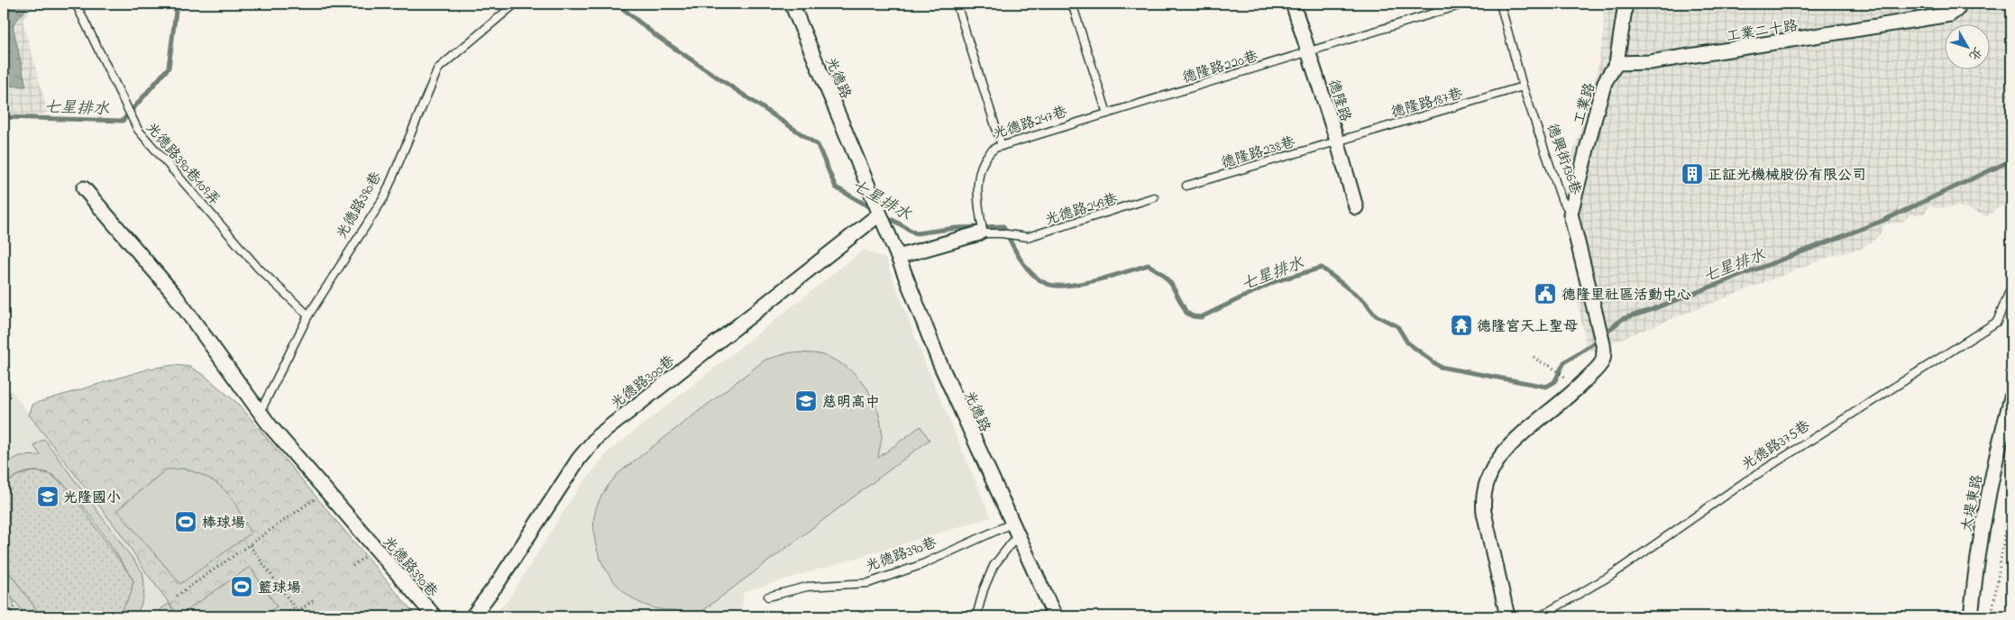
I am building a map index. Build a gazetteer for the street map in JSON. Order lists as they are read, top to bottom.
{
  "streets": {
    "street": [
      "工業二十路",
      "光德路",
      "德隆路",
      "工業路",
      "德興街136巷",
      "光德路390巷",
      "光德路300巷",
      "太堤東路"
    ],
    "lane": [
      "德隆路220巷",
      "德隆路187巷",
      "光德路247巷",
      "德隆路238巷",
      "光德路390巷109弄",
      "光德路249巷",
      "光德路375巷"
    ]
  },
  "crossings": [
    ["工業二十路", "工業路"],
    ["德隆路220巷", "德隆路"],
    ["德隆路220巷", "光德路247巷"],
    ["光德路", "光德路390巷"],
    ["光德路", "光德路300巷"],
    ["德隆路", "德隆路187巷"],
    ["德隆路", "德隆路238巷"],
    ["德隆路187巷", "德隆路238巷"],
    ["德隆路187巷", "德興街136巷"],
    ["工業路", "德興街136巷"],
    ["光德路247巷", "光德路249巷"],
    ["光德路390巷109弄", "光德路390巷"]
  ],
  "water": ["七星排水"],
  "places": {
    "building": ["正証光機械股份有限公司"],
    "public building": ["德隆里社區活動中心"],
    "temple": ["德隆宮天上聖母"],
    "school or university": ["慈明高中", "光隆國小"],
    "sports": ["棒球場", "籃球場"]
  },
  "north": "bottom right"
}
